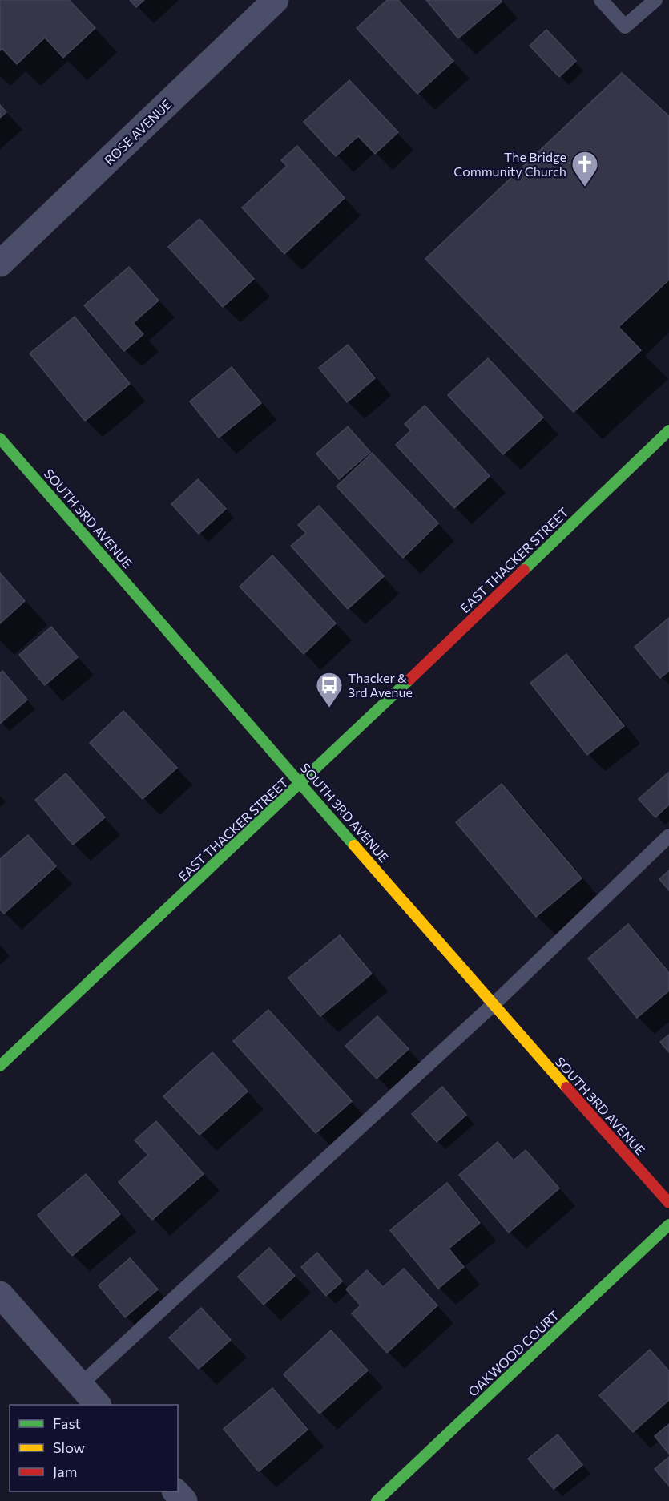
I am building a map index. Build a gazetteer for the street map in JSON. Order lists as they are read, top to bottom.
{
  "streets": {
    "street": [
      "ROSE AVENUE",
      "SOUTH 3RD AVENUE",
      "EAST THACKER STREET",
      "OAKWOOD COURT"
    ]
  },
  "crossings": [
    ["SOUTH 3RD AVENUE", "EAST THACKER STREET"]
  ],
  "places": {
    "church": ["The Bridge Community Church"],
    "bus stop": ["Thacker & 3rd Avenue"]
  },
  "legend": ["Fast", "Slow", "Jam"]
}
